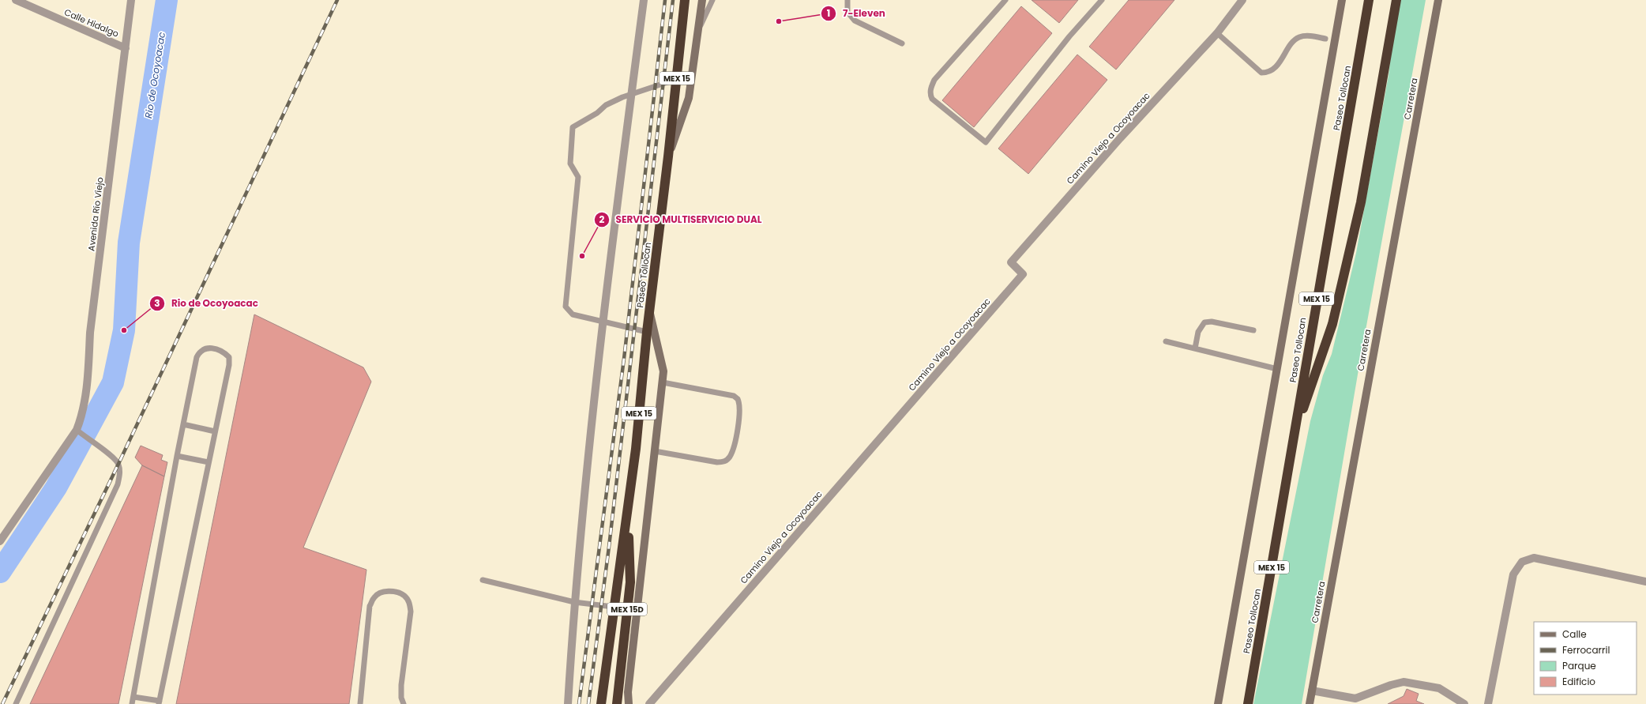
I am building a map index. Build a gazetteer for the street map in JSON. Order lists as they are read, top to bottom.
{
  "streets": {
    "highway": ["MEX 15", "Paseo Tollocan", "MEX 15D"],
    "main road": ["Carretera"],
    "street": ["Calle Hidalgo", "Camino Viejo a Ocoyoacac", "Avenida Río Viejo"]
  },
  "crossings": [
    ["Calle Hidalgo", "Avenida Río Viejo"],
    ["MEX 15", "Paseo Tollocan"],
    ["MEX 15", "MEX 15D"],
    ["Paseo Tollocan", "MEX 15D"]
  ],
  "water": ["Rio de Ocoyoacac"],
  "places": ["7-Eleven", "SERVICIO MULTISERVICIO DUAL", "Rio de Ocoyoacac"],
  "legend": [
    "Calle",
    "Ferrocarril",
    "Parque",
    "Edificio"
  ]
}
